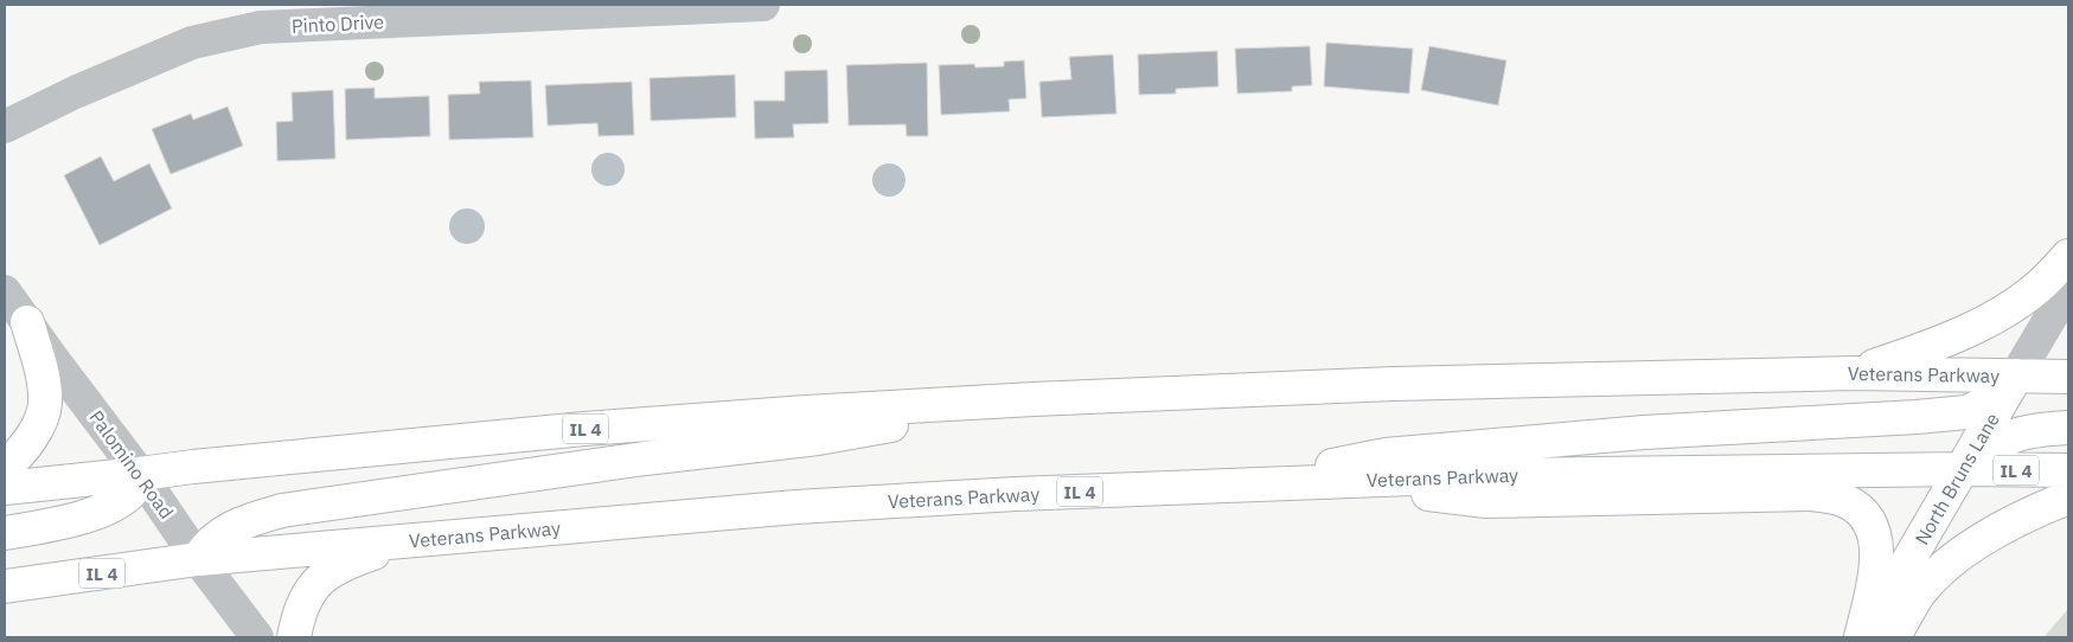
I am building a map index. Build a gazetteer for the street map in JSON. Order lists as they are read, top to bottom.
{
  "streets": {
    "main road": ["Veterans Parkway", "IL 4", "North Bruns Lane"],
    "street": ["Pinto Drive", "Palomino Road"]
  },
  "crossings": [
    ["Veterans Parkway", "Palomino Road"],
    ["Veterans Parkway", "North Bruns Lane"]
  ]
}
